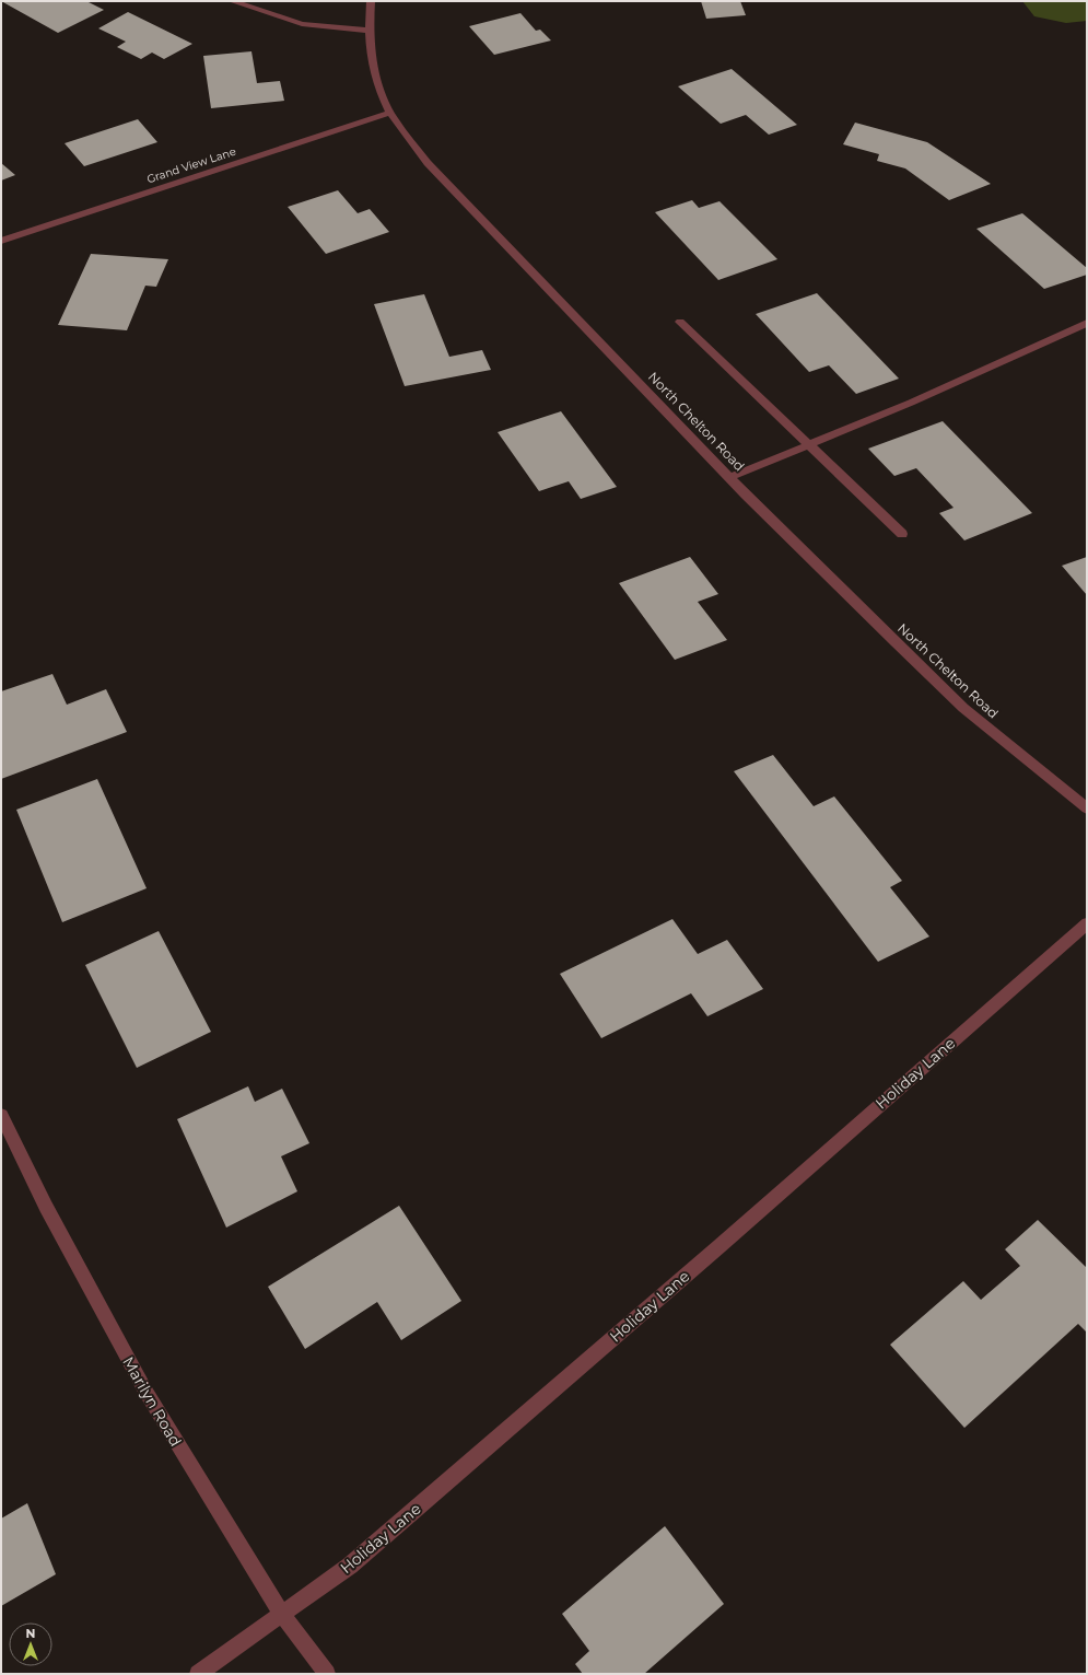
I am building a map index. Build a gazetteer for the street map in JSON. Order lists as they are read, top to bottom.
{
  "streets": {
    "street": [
      "Grand View Lane",
      "North Chelton Road",
      "Holiday Lane",
      "Marilyn Road"
    ]
  },
  "crossings": [
    ["Grand View Lane", "North Chelton Road"],
    ["Holiday Lane", "Marilyn Road"]
  ],
  "north": "top"
}
